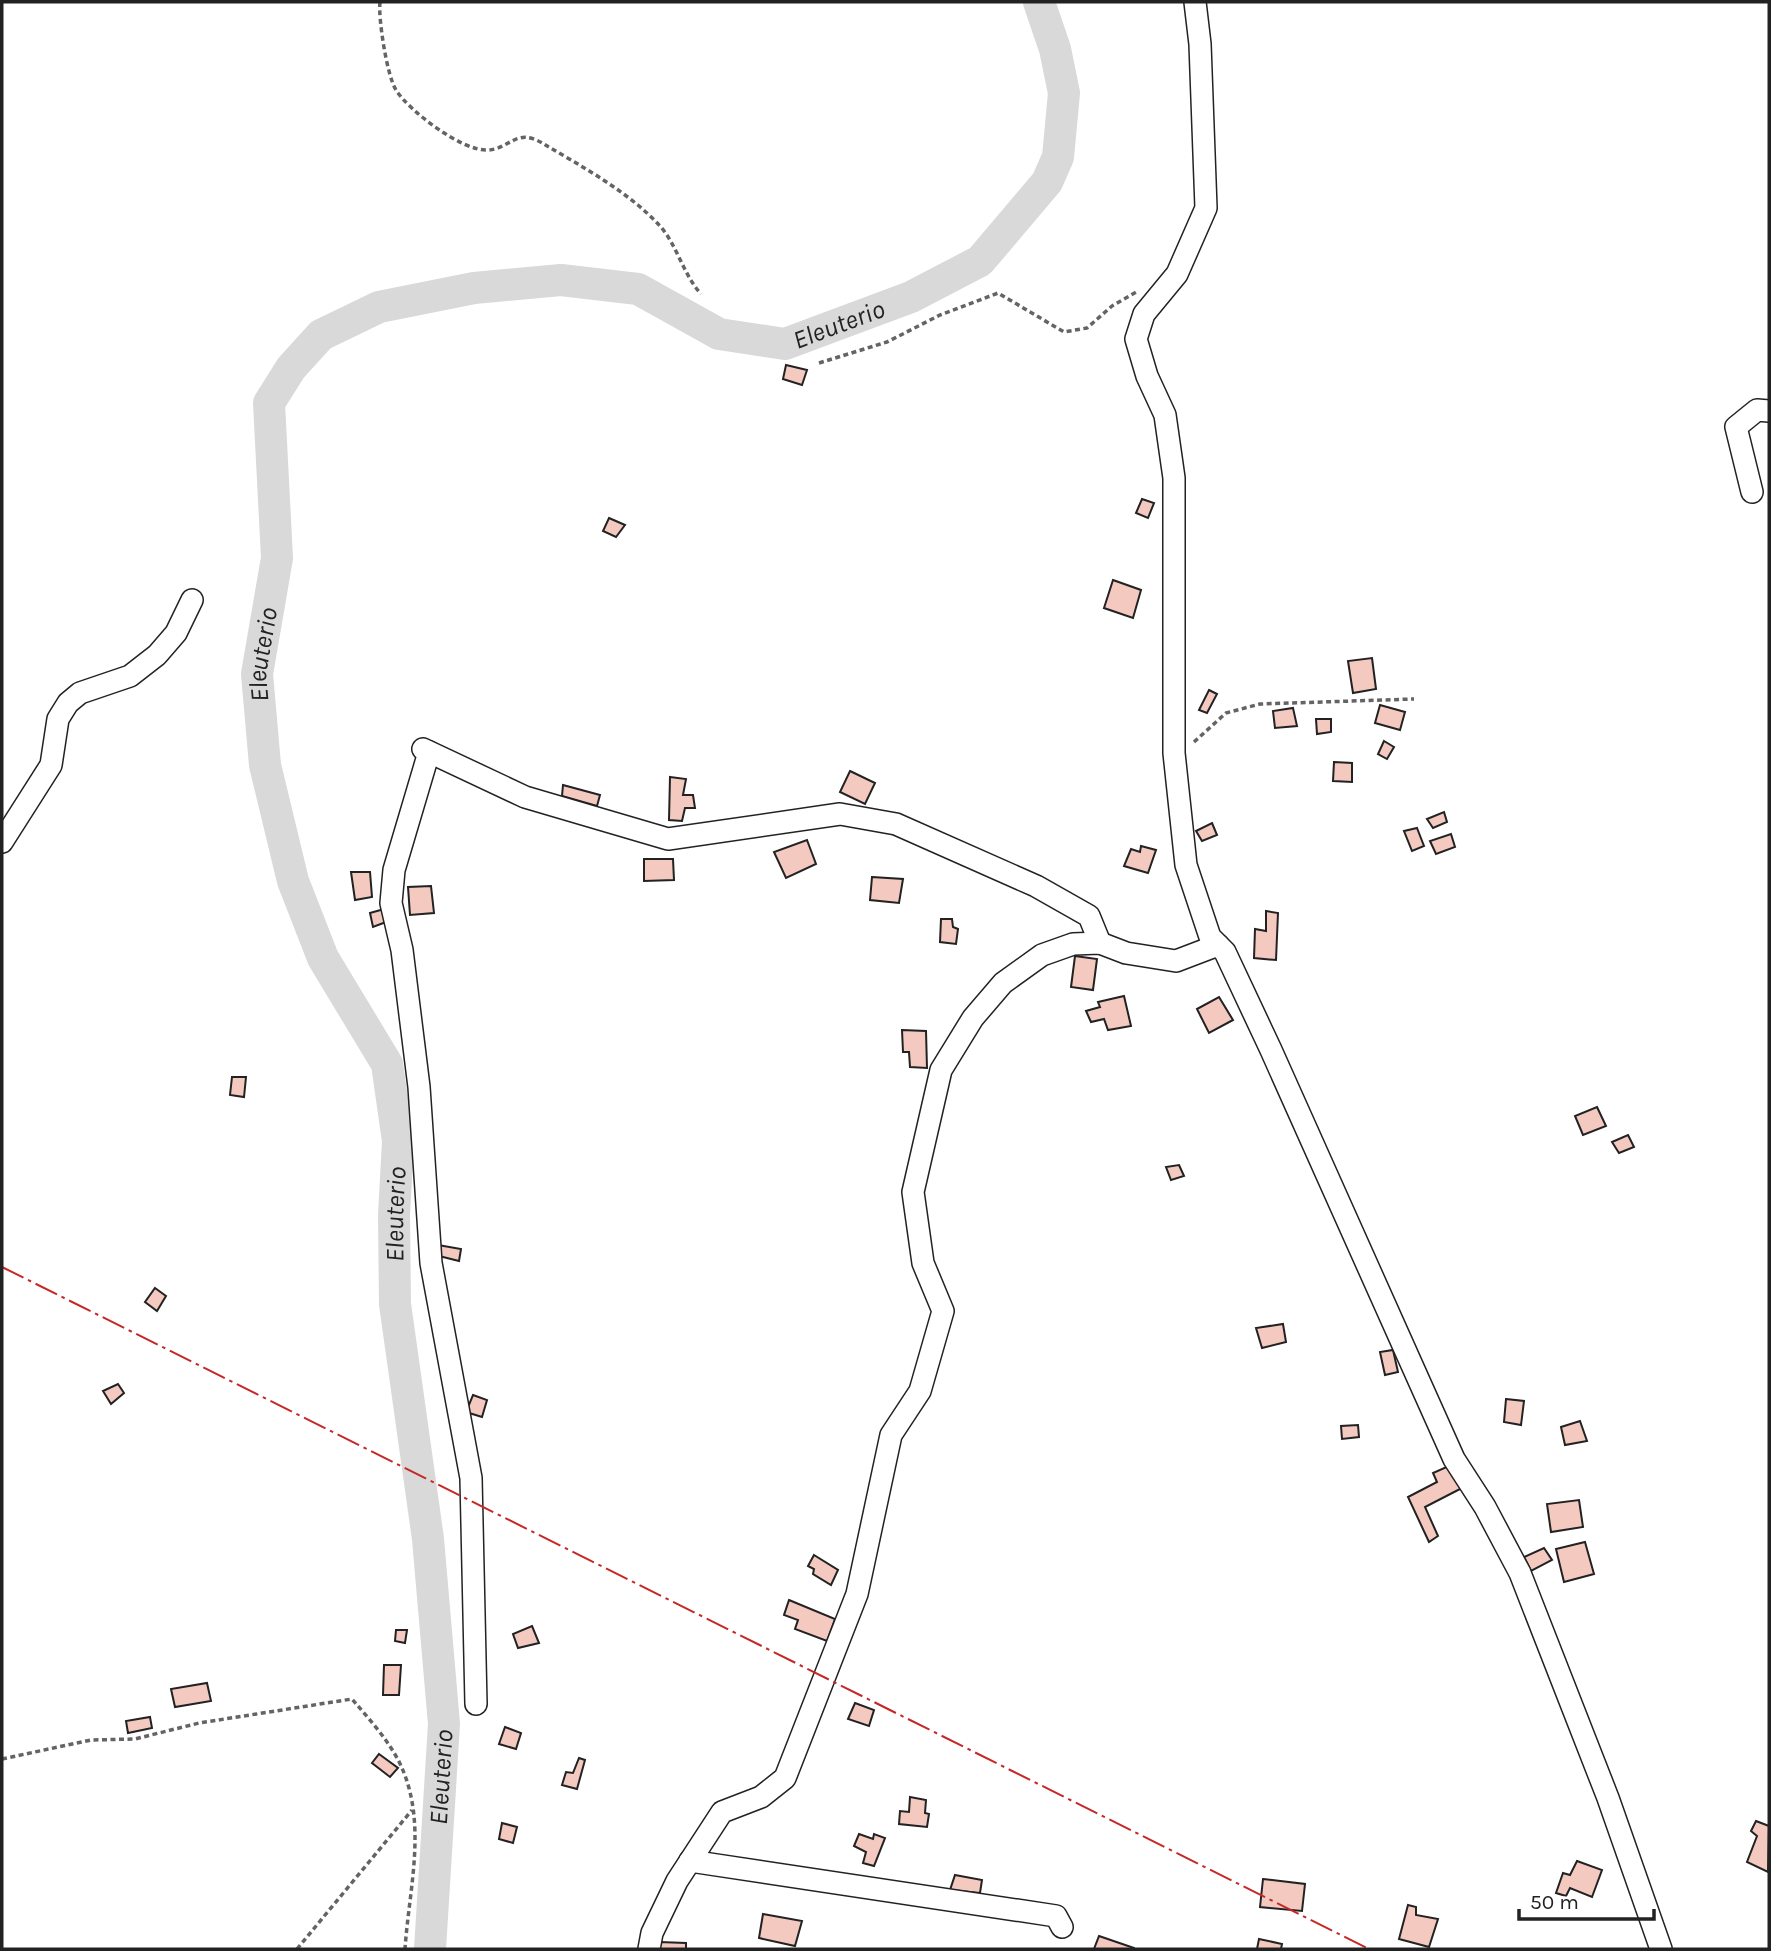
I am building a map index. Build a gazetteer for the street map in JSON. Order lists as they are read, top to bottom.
{
  "water": ["Eleuterio"],
  "scale_bar": "50 m"
}
